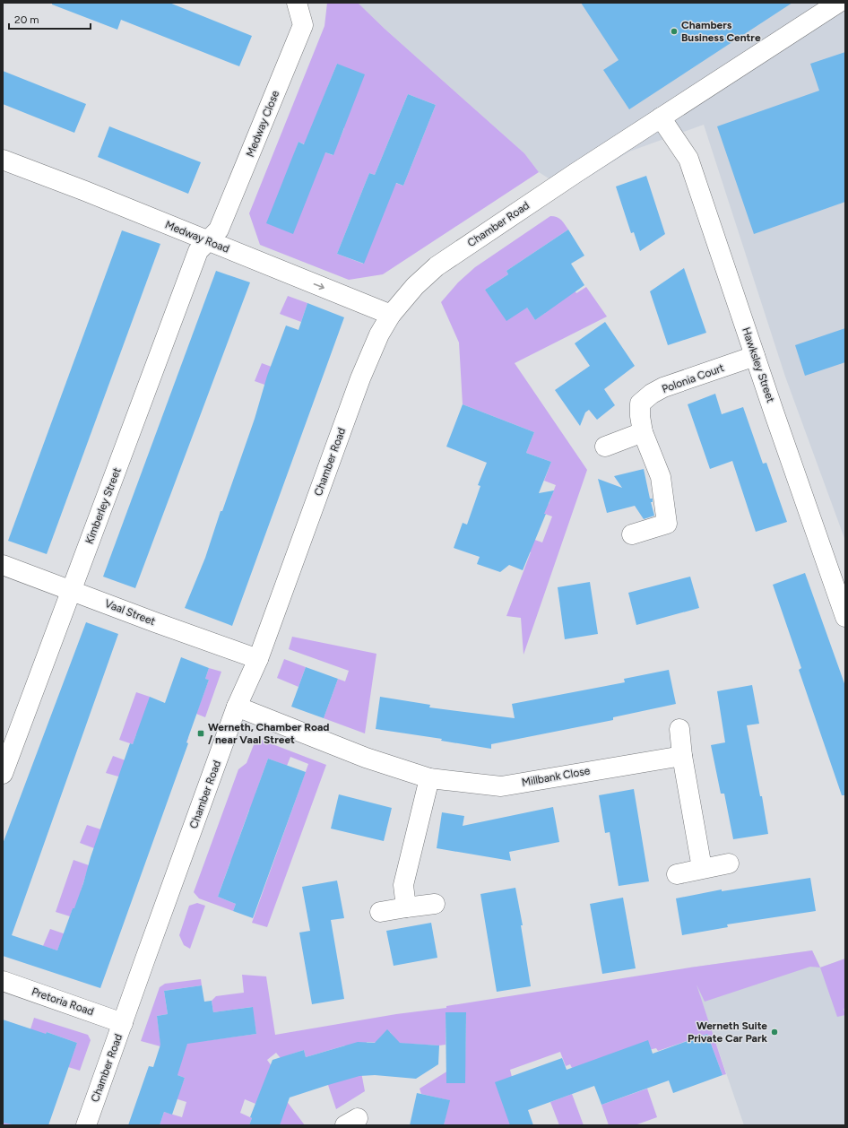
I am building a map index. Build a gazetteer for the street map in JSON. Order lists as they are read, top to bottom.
{
  "streets": {
    "street": [
      "Medway Close",
      "Chamber Road",
      "Medway Road",
      "Hawksley Street",
      "Polonia Court",
      "Kimberley Street",
      "Vaal Street",
      "Millbank Close",
      "Pretoria Road"
    ]
  },
  "crossings": [
    ["Medway Close", "Medway Road"],
    ["Medway Close", "Kimberley Street"],
    ["Chamber Road", "Medway Road"],
    ["Chamber Road", "Hawksley Street"],
    ["Chamber Road", "Vaal Street"],
    ["Chamber Road", "Millbank Close"],
    ["Chamber Road", "Pretoria Road"],
    ["Medway Road", "Kimberley Street"],
    ["Hawksley Street", "Polonia Court"],
    ["Kimberley Street", "Vaal Street"]
  ],
  "one_way": ["Medway Road"],
  "places": {
    "other": ["Chambers Business Centre", "Werneth Suite Private Car Park"],
    "transit": ["Werneth, Chamber Road / near Vaal Street"]
  },
  "scale_bar": "20 m"
}
